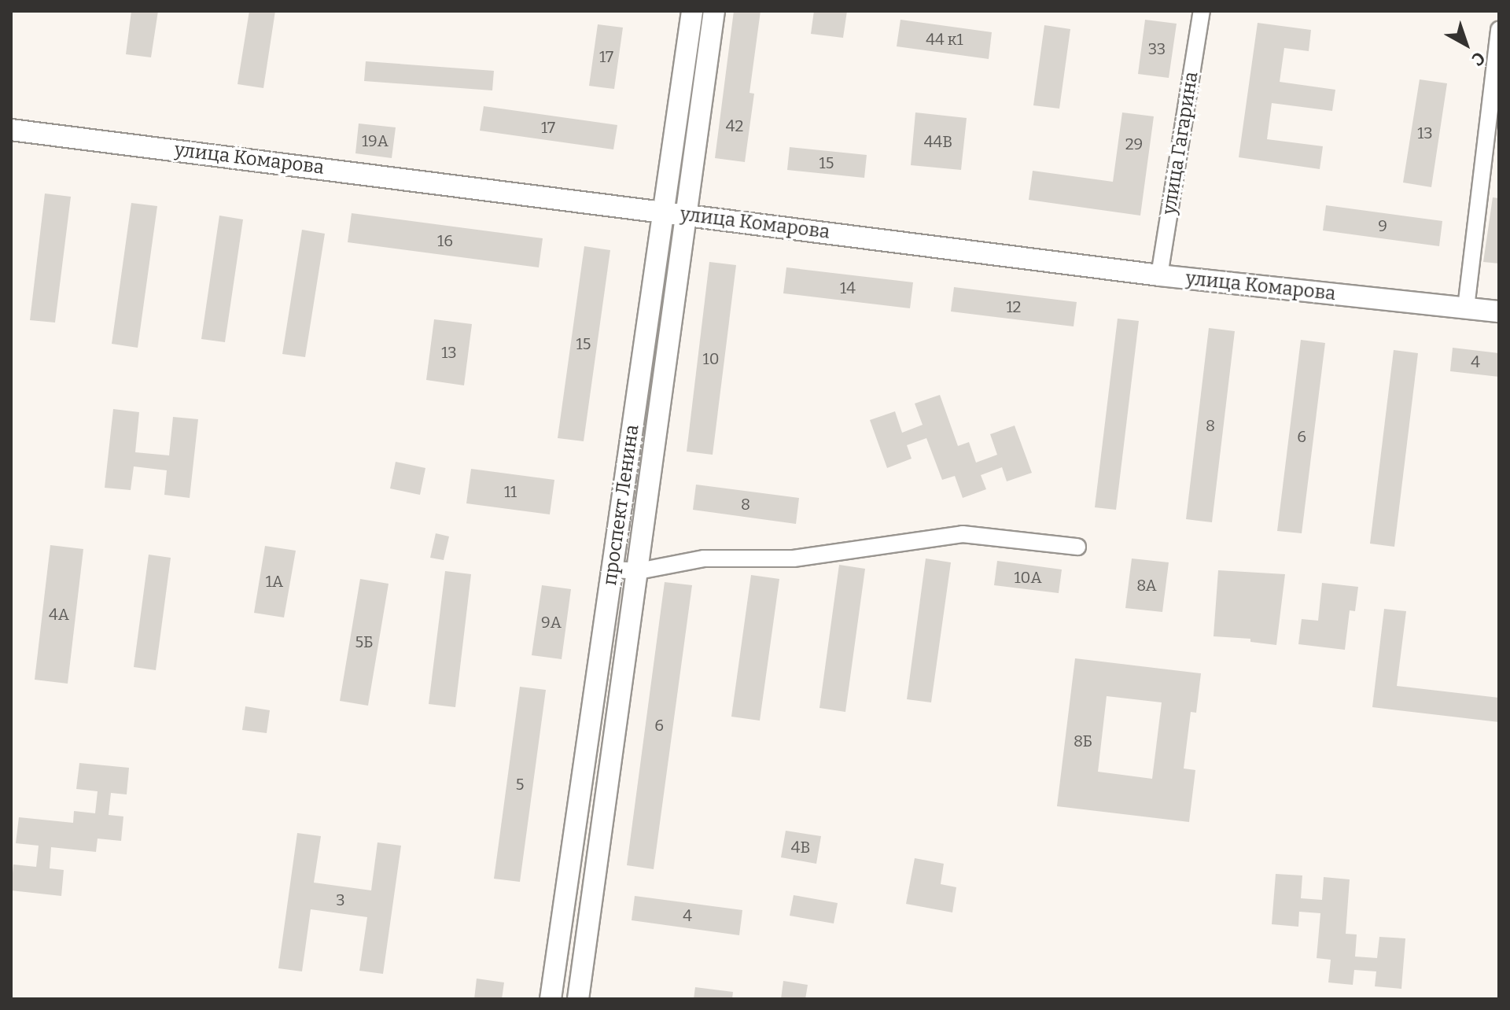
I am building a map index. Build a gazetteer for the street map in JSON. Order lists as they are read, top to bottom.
{
  "streets": {
    "street": ["улица Гагарина", "улица Комарова", "проспект Ленина"]
  },
  "crossings": [
    ["улица Гагарина", "улица Комарова"],
    ["улица Комарова", "проспект Ленина"]
  ],
  "house_numbers": [
    "44 к1",
    "33",
    "17",
    "42",
    "17",
    "13",
    "19А",
    "44В",
    "29",
    "15",
    "9",
    "16",
    "14",
    "12",
    "15",
    "13",
    "10",
    "4",
    "8",
    "6",
    "11",
    "8",
    "10А",
    "1А",
    "8А",
    "4А",
    "9А",
    "5Б",
    "6",
    "8Б",
    "5",
    "4В",
    "3",
    "4"
  ],
  "north": "bottom right"
}
